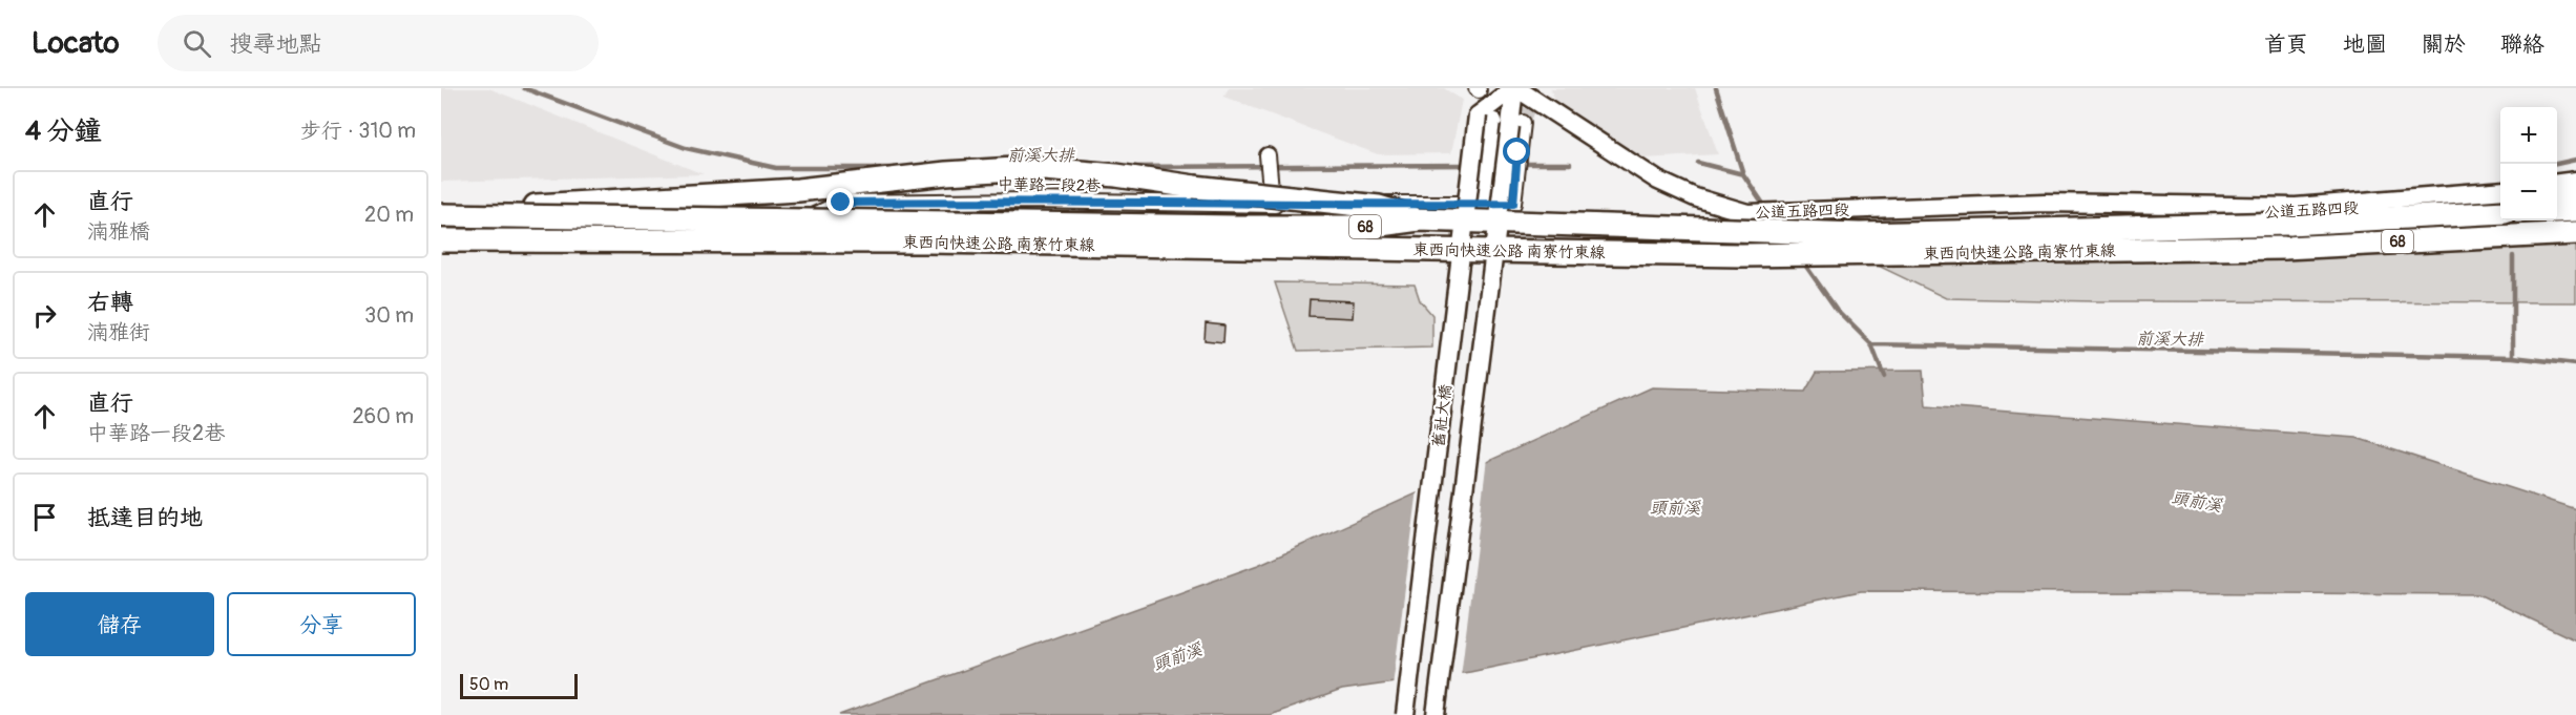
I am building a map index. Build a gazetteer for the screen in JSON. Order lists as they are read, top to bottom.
{
  "streets": {
    "highway": ["68", "東西向快速公路 南寮竹東線"],
    "street": ["中華路一段2巷", "公道五路四段", "舊社大橋"]
  },
  "crossings": [
    ["中華路一段2巷", "東西向快速公路 南寮竹東線"],
    ["中華路一段2巷", "舊社大橋"]
  ],
  "water": ["前溪大排", "頭前溪"],
  "scale_bar": "50 m",
  "page": {
    "header": "Locato",
    "search": "搜尋地點",
    "nav": [
      "首頁",
      "地圖",
      "關於",
      "聯絡"
    ],
    "heading": ["4 分鐘", "步行 · 310 m"],
    "map_buttons": ["+", "−"],
    "list": [
      ["直行", "湳雅橋", "20 m"],
      ["右轉", "湳雅街", "30 m"],
      ["直行", "中華路一段2巷", "260 m"],
      "抵達目的地"
    ],
    "buttons": ["儲存", "分享"],
    "scale": "50 m"
  }
}
